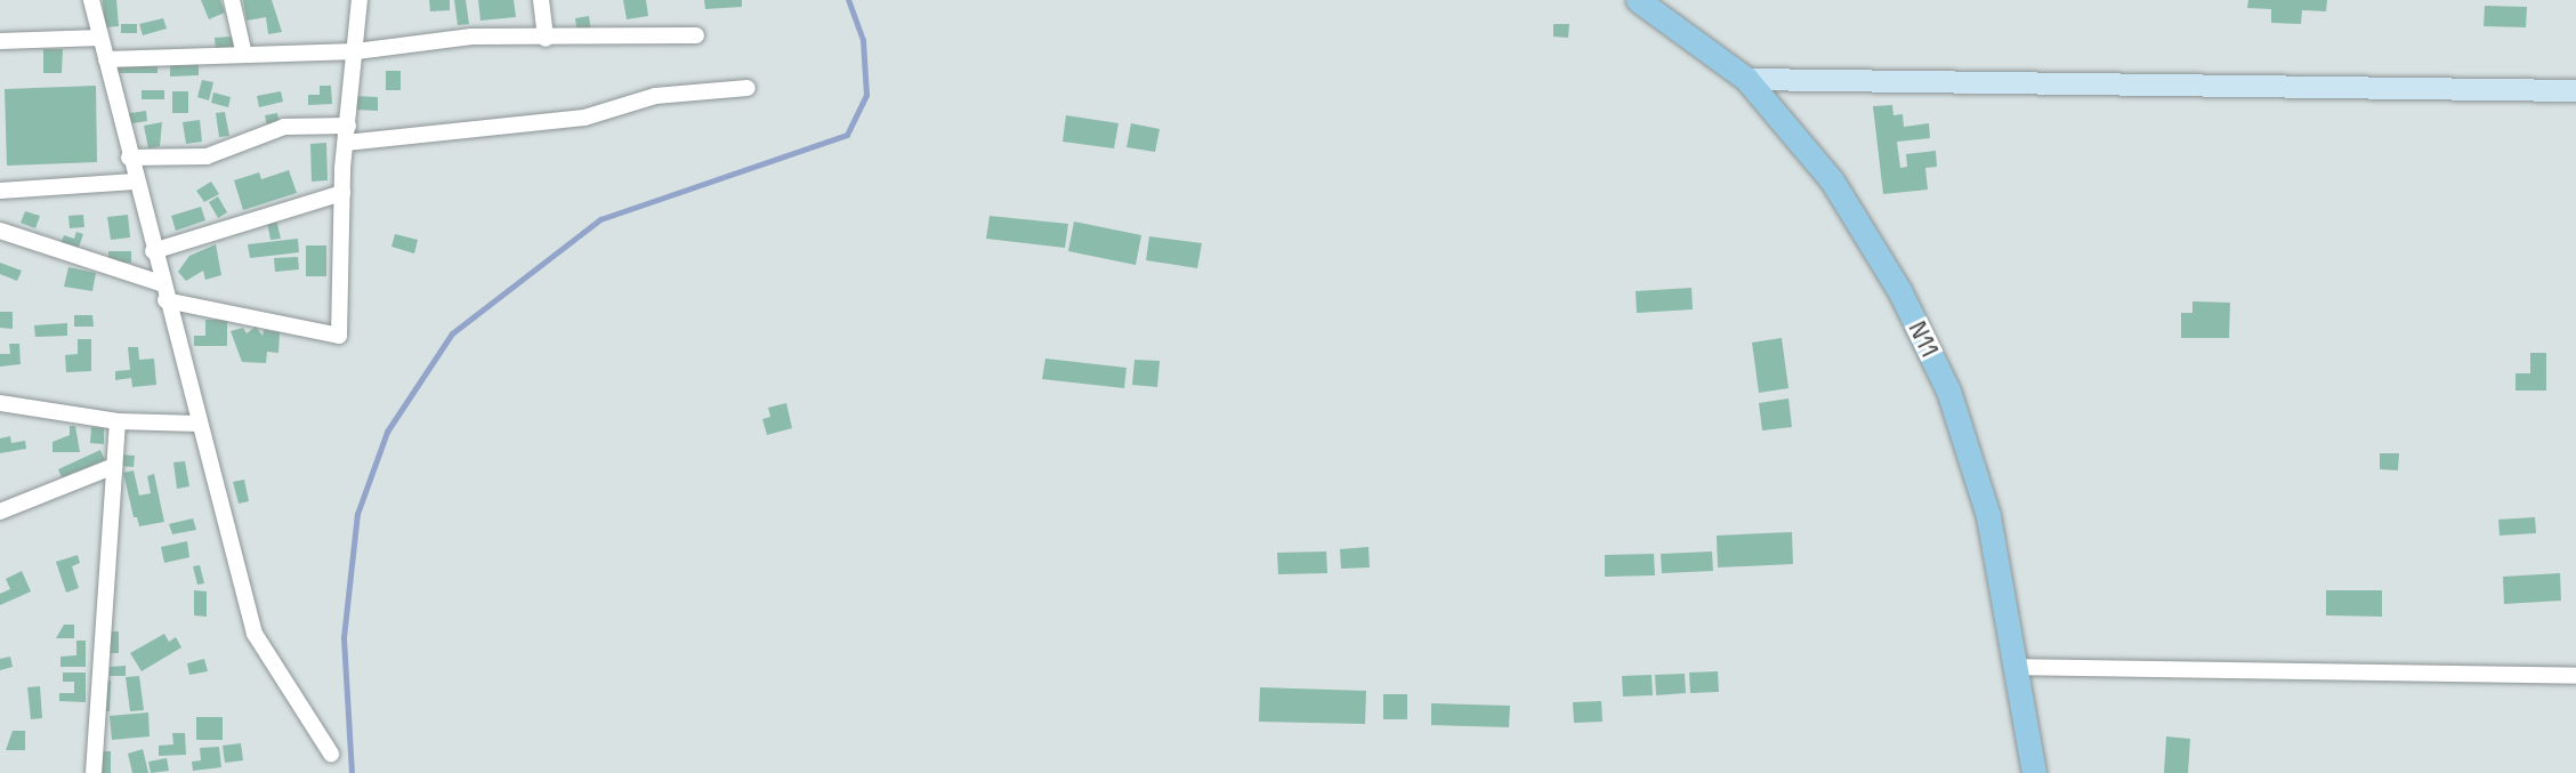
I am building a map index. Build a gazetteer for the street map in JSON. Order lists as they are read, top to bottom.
{
  "streets": {
    "main road": ["N11"]
  }
}
